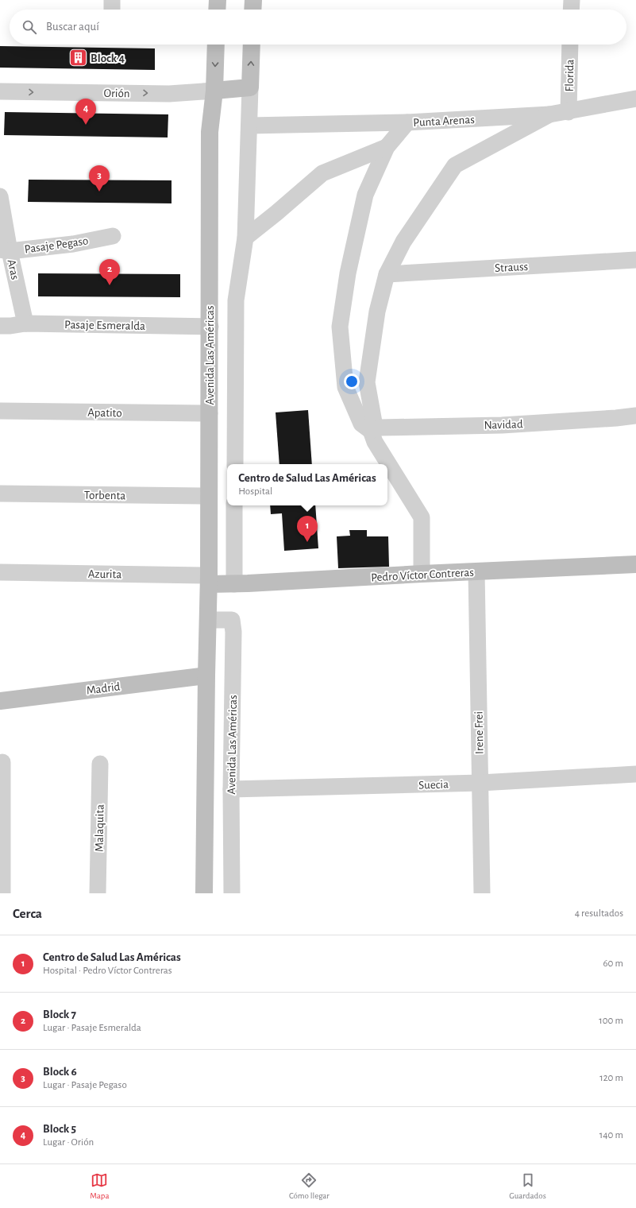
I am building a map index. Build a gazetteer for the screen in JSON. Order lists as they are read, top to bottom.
{
  "streets": {
    "street": [
      "Florida",
      "Orión",
      "Punta Arenas",
      "Pasaje Pegaso",
      "Strauss",
      "Aras",
      "Pasaje Esmeralda",
      "Avenida Las Américas",
      "Apatito",
      "Navidad",
      "Torbenta",
      "Azurita",
      "Pedro Víctor Contreras",
      "Madrid",
      "Irene Frei",
      "Suecia",
      "Malaquita"
    ]
  },
  "crossings": [
    ["Florida", "Punta Arenas"],
    ["Orión", "Avenida Las Américas"],
    ["Pasaje Pegaso", "Aras"],
    ["Aras", "Pasaje Esmeralda"],
    ["Pasaje Esmeralda", "Avenida Las Américas"],
    ["Avenida Las Américas", "Apatito"],
    ["Avenida Las Américas", "Torbenta"],
    ["Avenida Las Américas", "Azurita"],
    ["Avenida Las Américas", "Pedro Víctor Contreras"],
    ["Avenida Las Américas", "Madrid"],
    ["Avenida Las Américas", "Suecia"],
    ["Azurita", "Pedro Víctor Contreras"],
    ["Pedro Víctor Contreras", "Irene Frei"],
    ["Irene Frei", "Suecia"]
  ],
  "one_way": ["Orión"],
  "places": {
    "building": ["Block 4"]
  },
  "page": {
    "search": "Buscar aquí",
    "pins": [
      "4",
      "3",
      "2",
      "1"
    ],
    "popup": ["Centro de Salud Las Américas", "Hospital"],
    "heading": ["Cerca", "4 resultados"],
    "list": [
      {
        "mark": "1",
        "name": "Centro de Salud Las Américas",
        "note": "Hospital · Pedro Víctor Contreras",
        "value": "60 m"
      },
      {
        "mark": "2",
        "name": "Block 7",
        "note": "Lugar · Pasaje Esmeralda",
        "value": "100 m"
      },
      {
        "mark": "3",
        "name": "Block 6",
        "note": "Lugar · Pasaje Pegaso",
        "value": "120 m"
      },
      {
        "mark": "4",
        "name": "Block 5",
        "note": "Lugar · Orión",
        "value": "140 m"
      }
    ],
    "nav": ["Mapa", "Cómo llegar", "Guardados"]
  }
}
